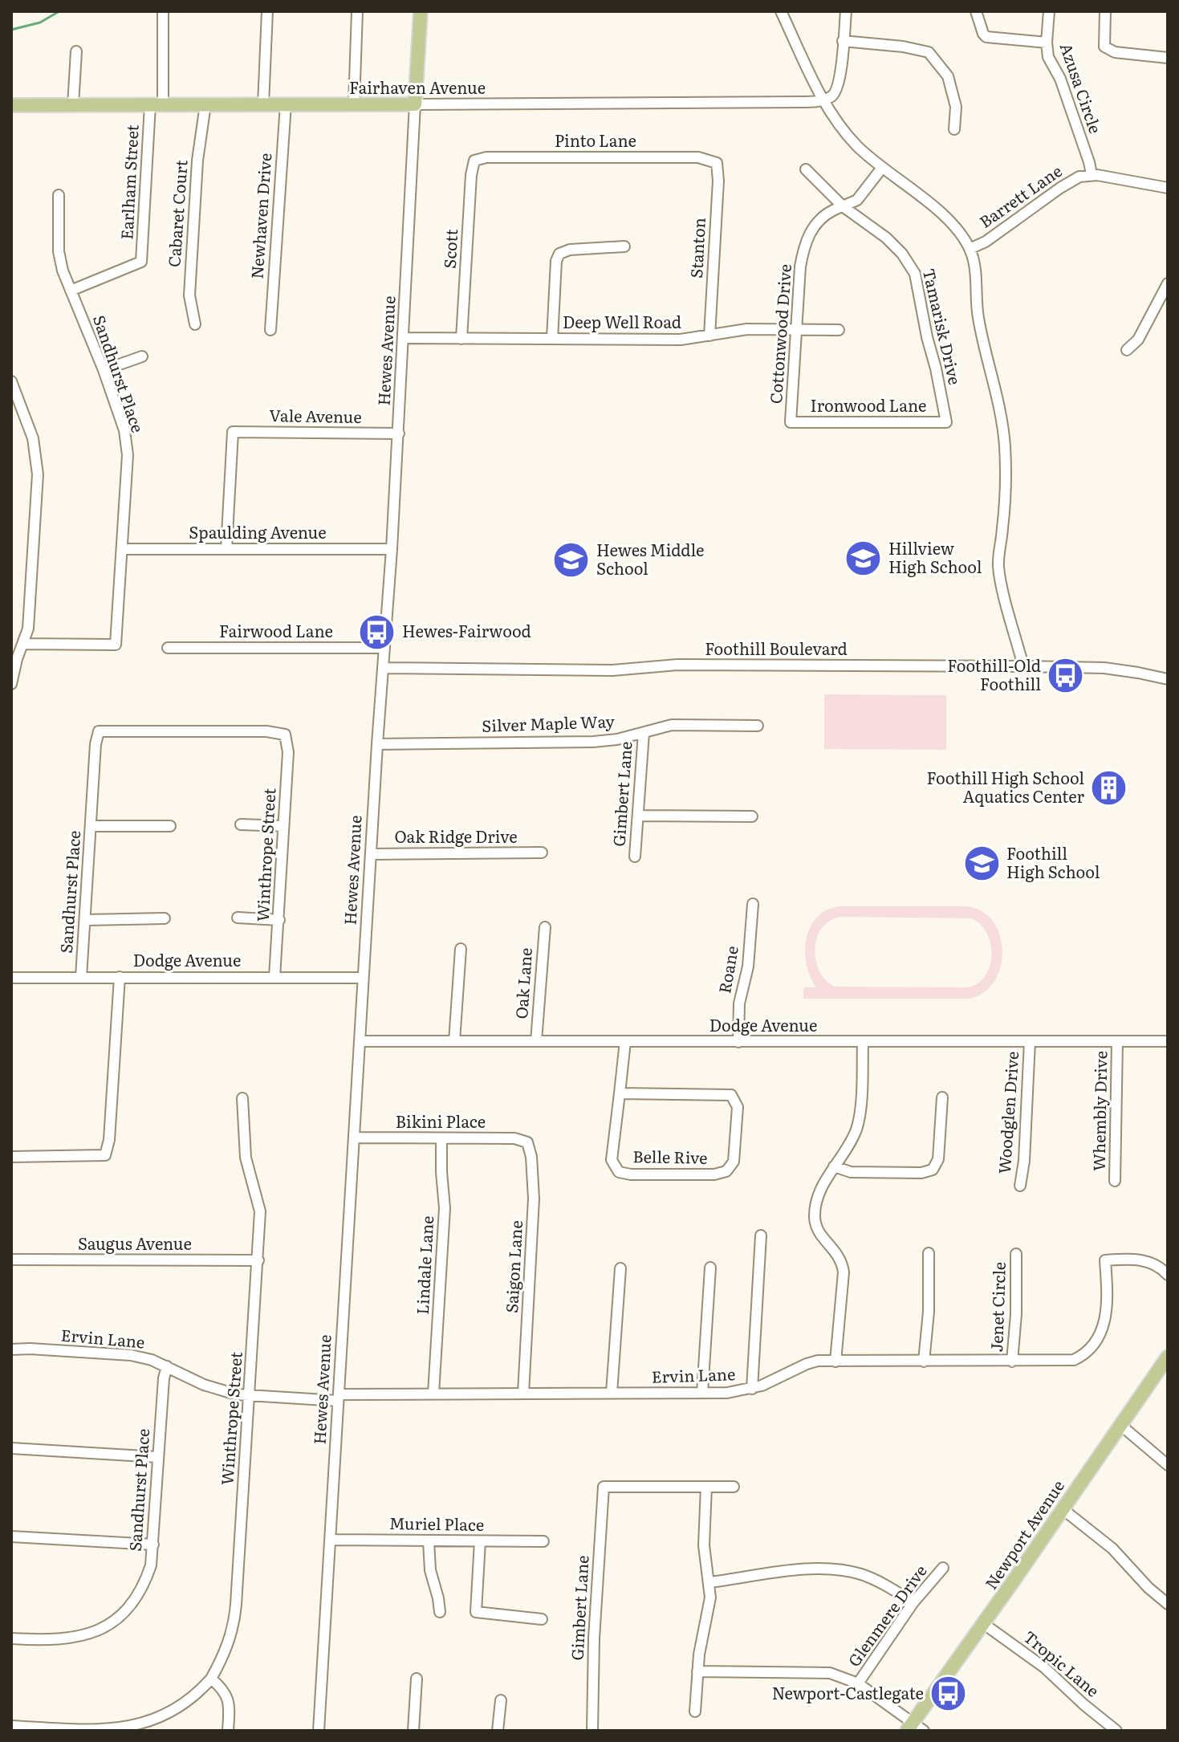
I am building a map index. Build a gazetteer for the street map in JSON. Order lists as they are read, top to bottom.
{
  "streets": {
    "main road": ["Fairhaven Avenue", "Hewes Avenue", "Newport Avenue"],
    "street": [
      "Azusa Circle",
      "Pinto Lane",
      "Earlham Street",
      "Barrett Lane",
      "Cabaret Court",
      "Newhaven Drive",
      "Stanton",
      "Scott",
      "Deep Well Road",
      "Tamarisk Drive",
      "Cottonwood Drive",
      "Sandhurst Place",
      "Ironwood Lane",
      "Vale Avenue",
      "Spaulding Avenue",
      "Fairwood Lane",
      "Foothill Boulevard",
      "Silver Maple Way",
      "Gimbert Lane",
      "Oak Ridge Drive",
      "Winthrope Street",
      "Dodge Avenue",
      "Roane",
      "Oak Lane",
      "Whembly Drive",
      "Woodglen Drive",
      "Bikini Place",
      "Belle Rive",
      "Saugus Avenue",
      "Lindale Lane",
      "Saigon Lane",
      "Jenet Circle",
      "Ervin Lane",
      "Muriel Place",
      "Glenmere Drive",
      "Tropic Lane"
    ]
  },
  "crossings": [
    ["Fairhaven Avenue", "Earlham Street"],
    ["Fairhaven Avenue", "Cabaret Court"],
    ["Fairhaven Avenue", "Newhaven Drive"],
    ["Fairhaven Avenue", "Hewes Avenue"],
    ["Azusa Circle", "Barrett Lane"],
    ["Pinto Lane", "Stanton"],
    ["Pinto Lane", "Scott"],
    ["Earlham Street", "Sandhurst Place"],
    ["Stanton", "Deep Well Road"],
    ["Scott", "Deep Well Road"],
    ["Deep Well Road", "Cottonwood Drive"],
    ["Deep Well Road", "Hewes Avenue"],
    ["Tamarisk Drive", "Cottonwood Drive"],
    ["Tamarisk Drive", "Ironwood Lane"],
    ["Cottonwood Drive", "Ironwood Lane"],
    ["Hewes Avenue", "Vale Avenue"],
    ["Hewes Avenue", "Spaulding Avenue"],
    ["Hewes Avenue", "Fairwood Lane"],
    ["Hewes Avenue", "Foothill Boulevard"],
    ["Hewes Avenue", "Silver Maple Way"],
    ["Hewes Avenue", "Oak Ridge Drive"],
    ["Hewes Avenue", "Dodge Avenue"],
    ["Hewes Avenue", "Bikini Place"],
    ["Hewes Avenue", "Ervin Lane"],
    ["Hewes Avenue", "Muriel Place"],
    ["Sandhurst Place", "Spaulding Avenue"],
    ["Sandhurst Place", "Winthrope Street"],
    ["Sandhurst Place", "Dodge Avenue"],
    ["Sandhurst Place", "Ervin Lane"],
    ["Vale Avenue", "Spaulding Avenue"],
    ["Silver Maple Way", "Gimbert Lane"],
    ["Winthrope Street", "Dodge Avenue"],
    ["Winthrope Street", "Saugus Avenue"],
    ["Winthrope Street", "Ervin Lane"],
    ["Dodge Avenue", "Roane"],
    ["Dodge Avenue", "Oak Lane"],
    ["Dodge Avenue", "Whembly Drive"],
    ["Dodge Avenue", "Woodglen Drive"],
    ["Dodge Avenue", "Belle Rive"],
    ["Bikini Place", "Lindale Lane"],
    ["Bikini Place", "Saigon Lane"],
    ["Lindale Lane", "Ervin Lane"],
    ["Saigon Lane", "Ervin Lane"],
    ["Jenet Circle", "Ervin Lane"],
    ["Newport Avenue", "Tropic Lane"]
  ],
  "places": {
    "school or university": ["Hillview High School", "Hewes Middle School", "Foothill High School"],
    "bus stop": ["Hewes-Fairwood", "Foothill-Old Foothill", "Newport-Castlegate"],
    "building": ["Foothill High School Aquatics Center"]
  }
}
